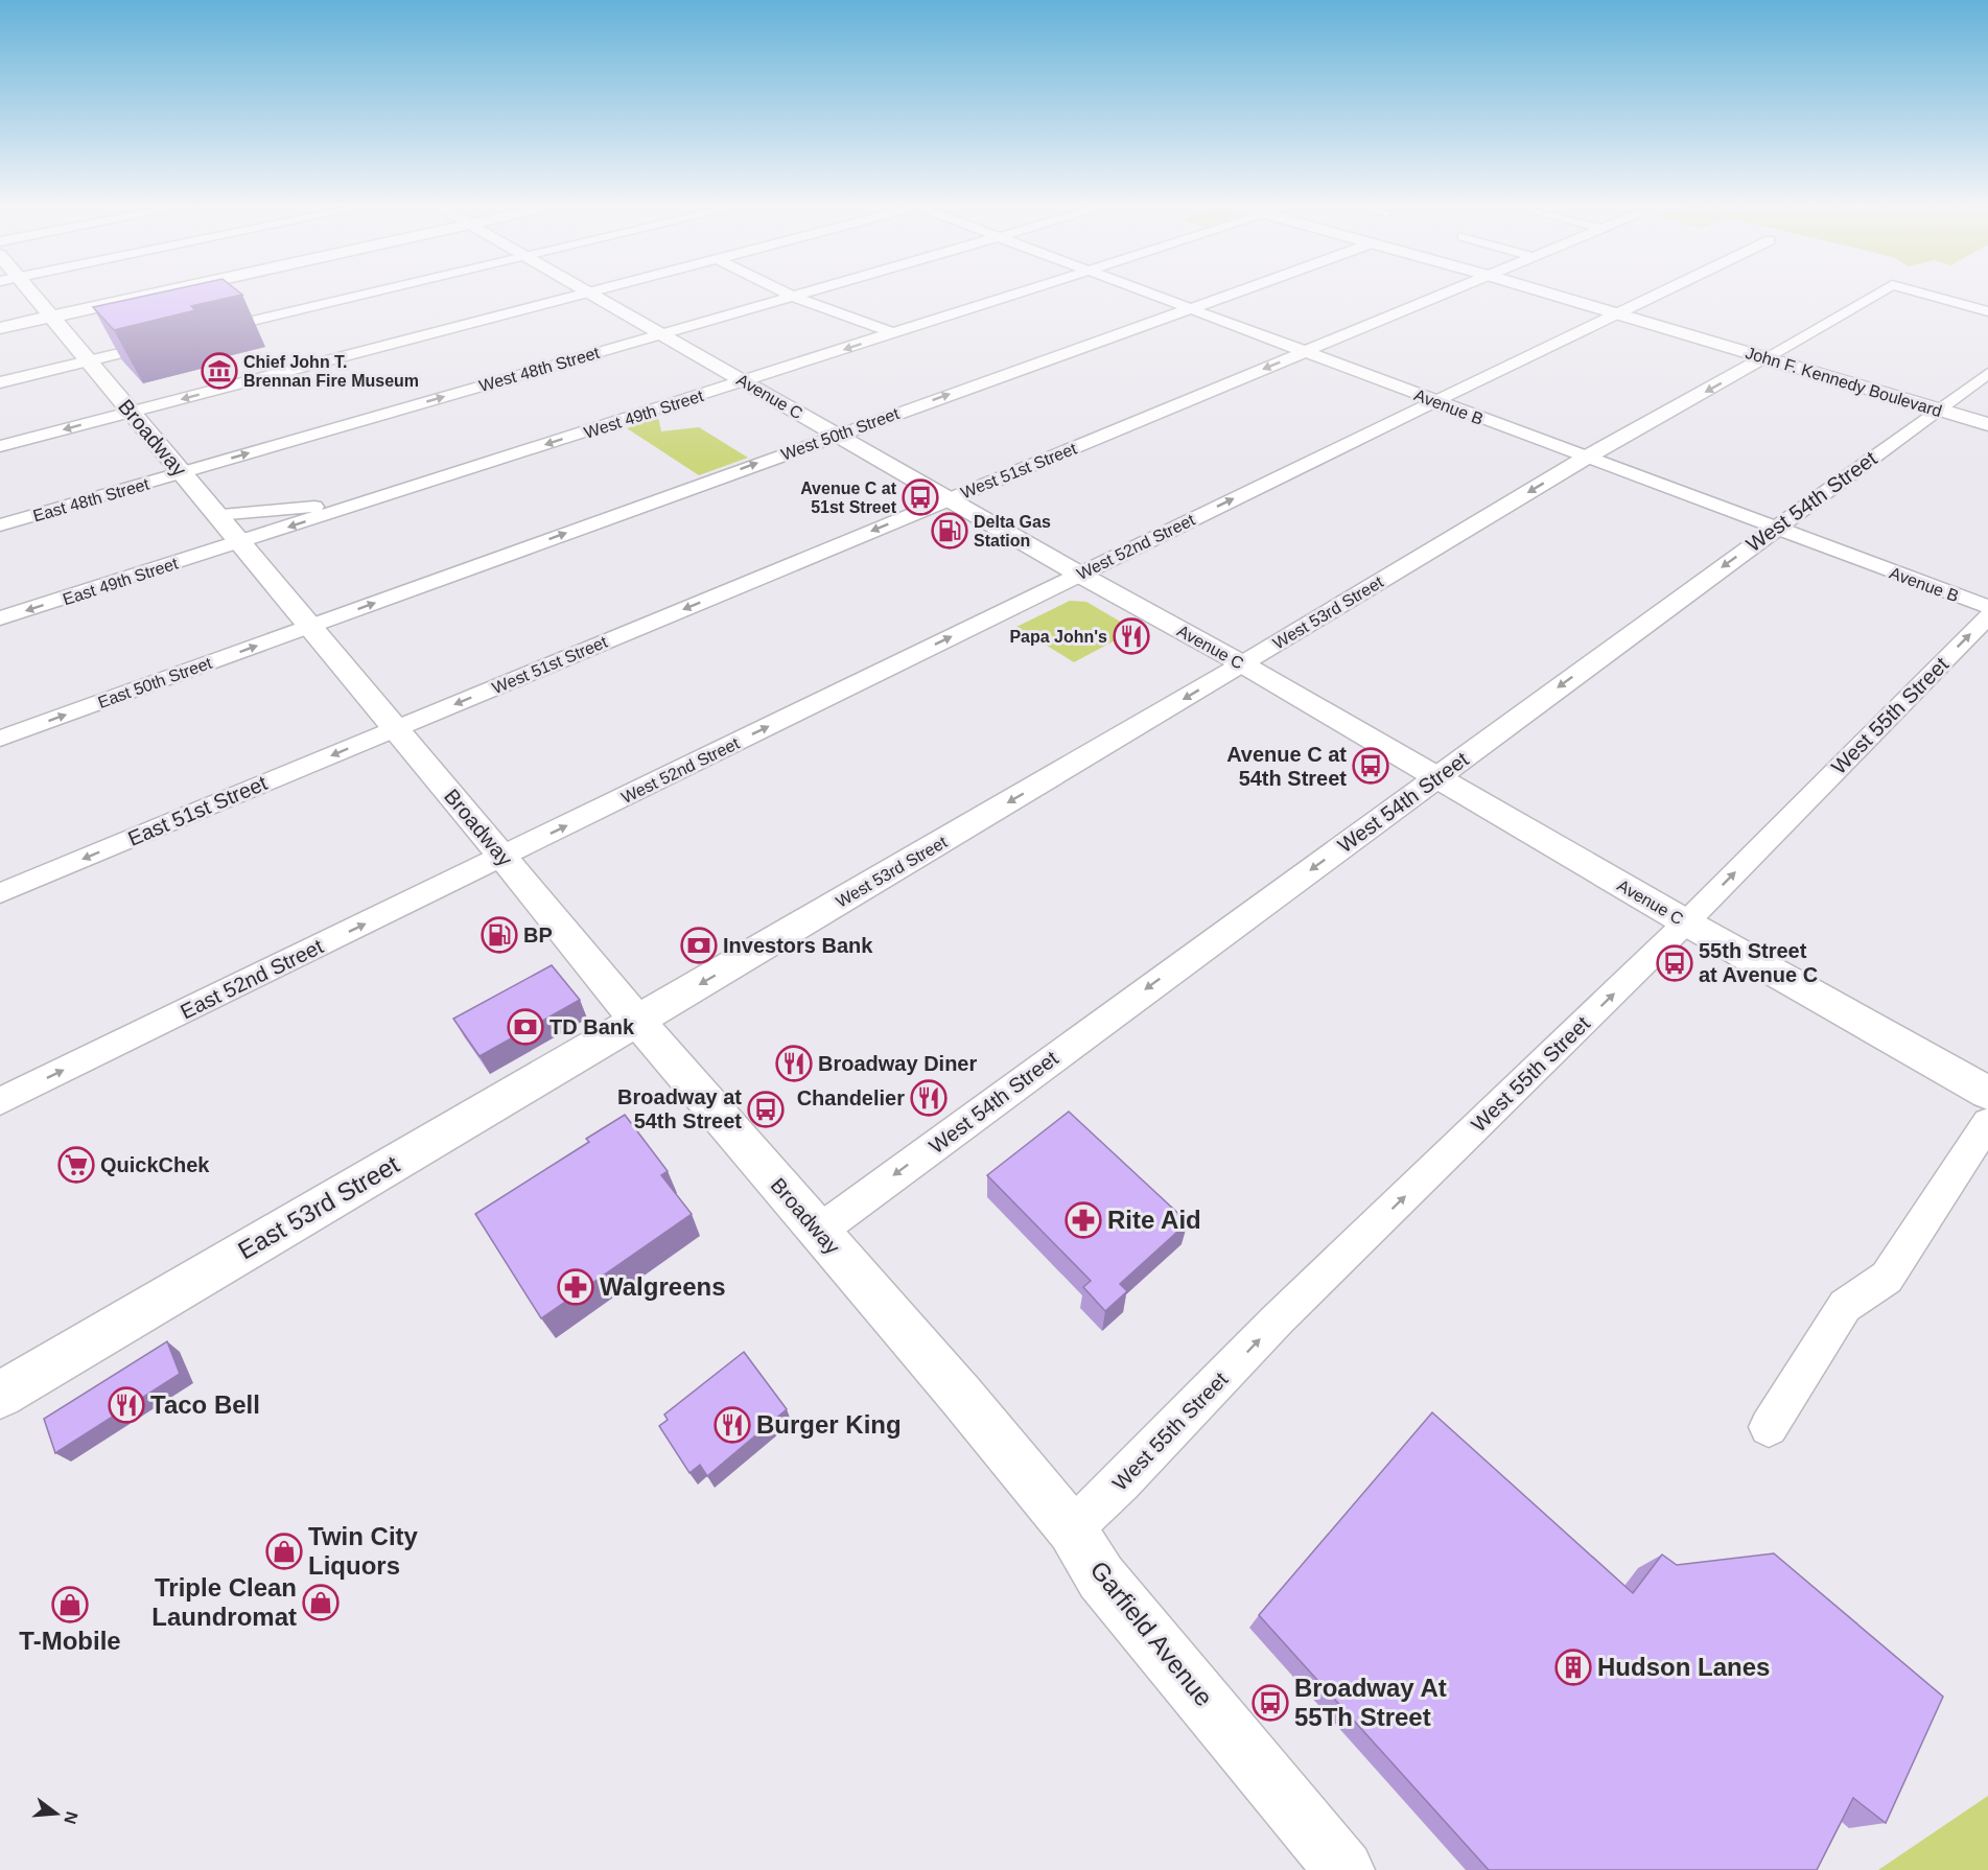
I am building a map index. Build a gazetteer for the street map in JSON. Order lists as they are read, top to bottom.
{
  "streets": {
    "street": [
      "West 48th Street",
      "John F. Kennedy Boulevard",
      "Avenue C",
      "Avenue B",
      "West 49th Street",
      "West 50th Street",
      "Broadway",
      "West 51st Street",
      "East 48th Street",
      "West 54th Street",
      "West 52nd Street",
      "East 49th Street",
      "West 53rd Street",
      "East 50th Street",
      "West 55th Street",
      "East 51st Street",
      "East 52nd Street",
      "East 53rd Street",
      "Garfield Avenue"
    ]
  },
  "crossings": [
    ["West 48th Street", "Avenue C"],
    ["West 48th Street", "Broadway"],
    ["West 48th Street", "East 48th Street"],
    ["John F. Kennedy Boulevard", "West 54th Street"],
    ["John F. Kennedy Boulevard", "West 52nd Street"],
    ["John F. Kennedy Boulevard", "West 53rd Street"],
    ["Avenue C", "West 49th Street"],
    ["Avenue C", "West 50th Street"],
    ["Avenue C", "West 51st Street"],
    ["Avenue C", "West 54th Street"],
    ["Avenue C", "West 52nd Street"],
    ["Avenue C", "West 53rd Street"],
    ["Avenue C", "West 55th Street"],
    ["Avenue B", "West 50th Street"],
    ["Avenue B", "West 51st Street"],
    ["Avenue B", "West 54th Street"],
    ["Avenue B", "West 52nd Street"],
    ["Avenue B", "West 53rd Street"],
    ["West 49th Street", "Broadway"],
    ["West 49th Street", "East 49th Street"],
    ["West 50th Street", "Broadway"],
    ["West 50th Street", "East 50th Street"],
    ["Broadway", "West 51st Street"],
    ["Broadway", "East 48th Street"],
    ["Broadway", "West 54th Street"],
    ["Broadway", "West 52nd Street"],
    ["Broadway", "East 49th Street"],
    ["Broadway", "West 53rd Street"],
    ["Broadway", "East 50th Street"],
    ["Broadway", "East 51st Street"],
    ["Broadway", "East 52nd Street"],
    ["Broadway", "East 53rd Street"],
    ["Broadway", "Garfield Avenue"],
    ["West 51st Street", "East 51st Street"],
    ["West 52nd Street", "East 52nd Street"],
    ["West 53rd Street", "East 53rd Street"],
    ["West 55th Street", "Garfield Avenue"]
  ],
  "one_way": [
    "West 51st Street",
    "West 54th Street",
    "West 52nd Street",
    "West 53rd Street",
    "East 50th Street",
    "West 55th Street",
    "East 51st Street",
    "East 52nd Street"
  ],
  "places": {
    "museum": ["Chief John T. Brennan Fire Museum"],
    "bus stop": [
      "Avenue C at 51st Street",
      "Avenue C at 54th Street",
      "55th Street at Avenue C",
      "Broadway at 54th Street",
      "Broadway At 55Th Street"
    ],
    "fuel station": ["Delta Gas Station", "BP"],
    "restaurant": [
      "Papa John's",
      "Broadway Diner",
      "Chandelier",
      "Taco Bell",
      "Burger King"
    ],
    "bank": ["Investors Bank", "TD Bank"],
    "supermarket": ["QuickChek"],
    "pharmacy": ["Rite Aid", "Walgreens"],
    "shop": ["Twin City Liquors", "Triple Clean Laundromat", "T-Mobile"],
    "building": ["Hudson Lanes"]
  },
  "north": "right"
}
